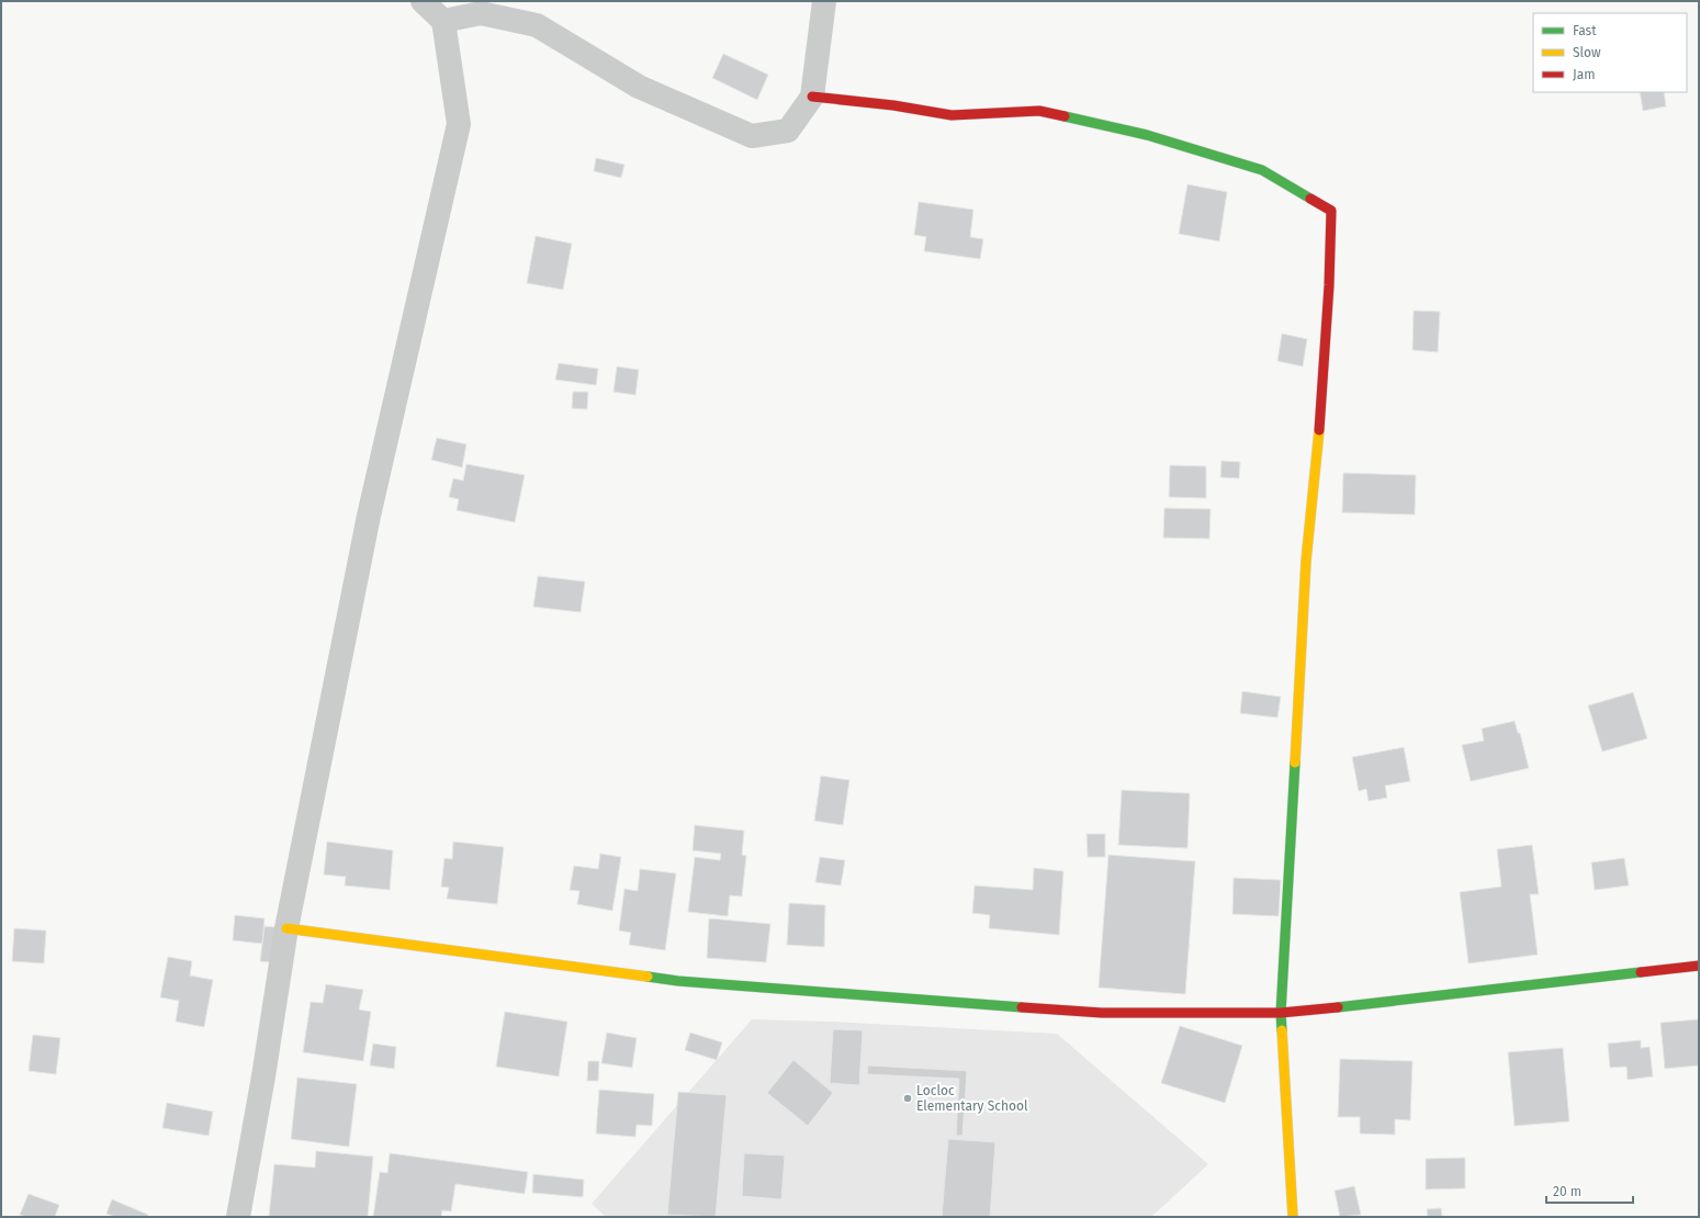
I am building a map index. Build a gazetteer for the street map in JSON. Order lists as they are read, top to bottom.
{
  "places": ["Locloc Elementary School"],
  "legend": ["Fast", "Slow", "Jam"],
  "scale_bar": "20 m"
}
